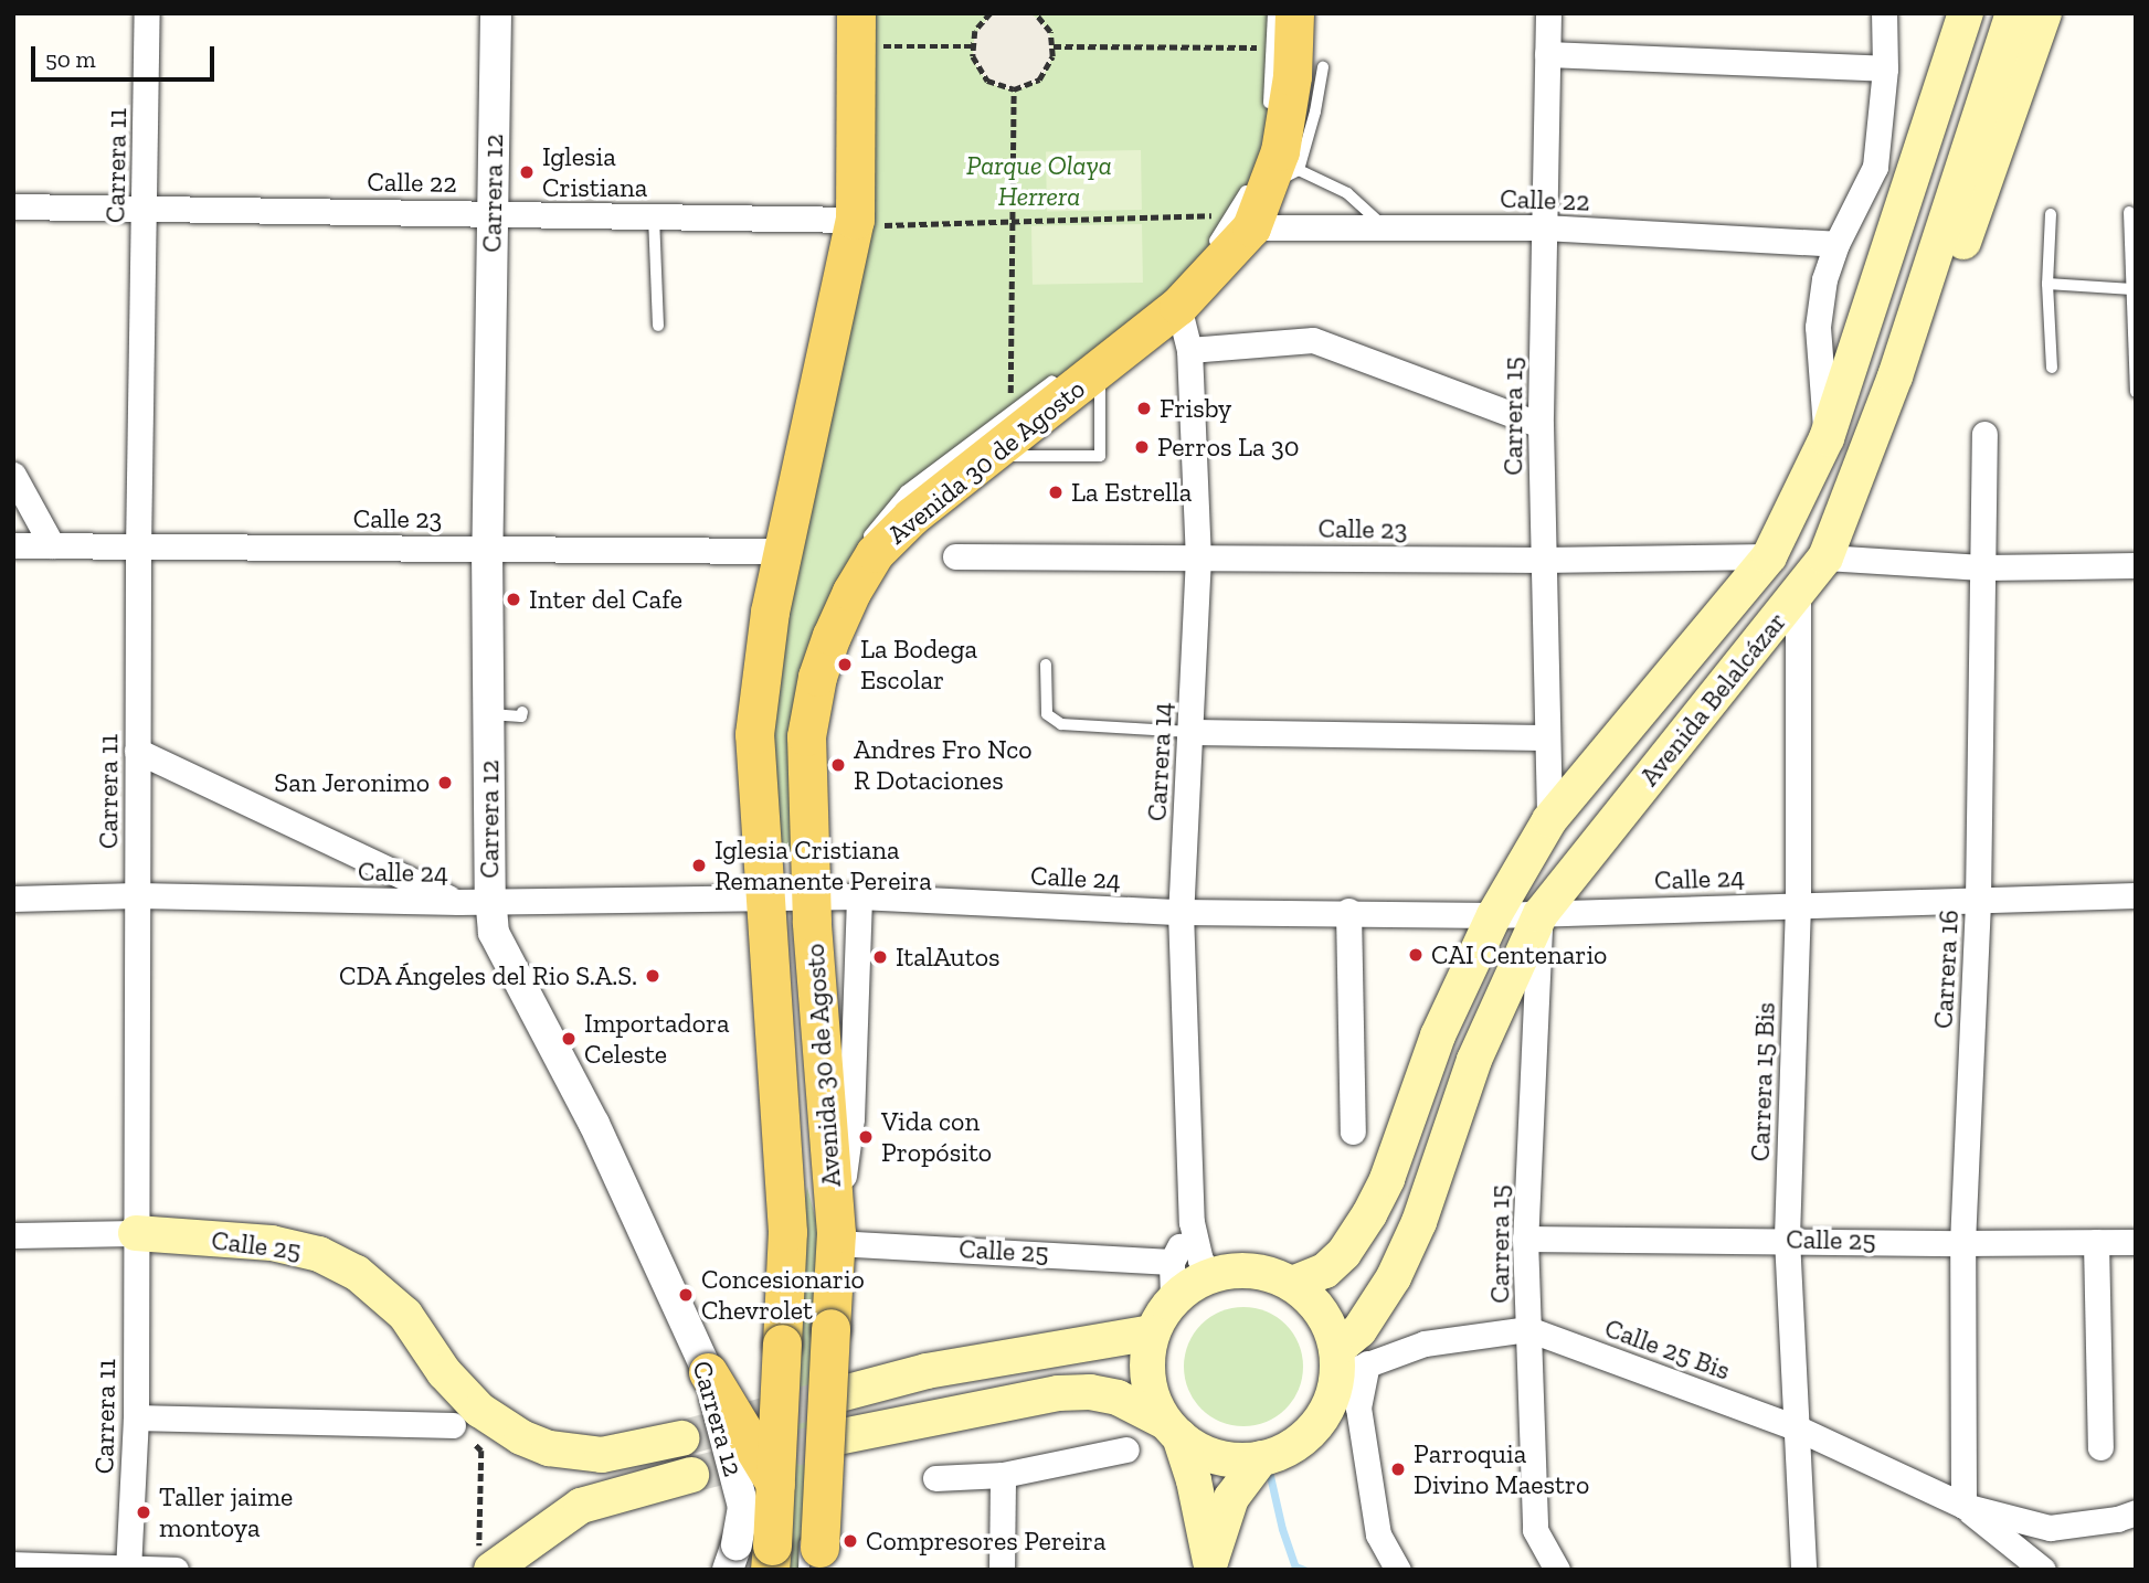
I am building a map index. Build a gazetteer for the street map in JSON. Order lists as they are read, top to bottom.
{
  "streets": {
    "main road": ["Avenida 30 de Agosto", "Avenida Belalcázar", "Calle 25"],
    "street": [
      "Carrera 11",
      "Calle 22",
      "Carrera 12",
      "Carrera 15",
      "Calle 23",
      "Carrera 14",
      "Calle 24",
      "Carrera 16",
      "Carrera 15 Bis",
      "Calle 25 Bis"
    ]
  },
  "crossings": [
    ["Carrera 11", "Calle 22"],
    ["Carrera 11", "Calle 23"],
    ["Carrera 11", "Calle 24"],
    ["Carrera 11", "Calle 25"],
    ["Calle 22", "Carrera 12"],
    ["Calle 22", "Carrera 15"],
    ["Calle 22", "Avenida 30 de Agosto"],
    ["Carrera 12", "Avenida 30 de Agosto"],
    ["Carrera 12", "Calle 23"],
    ["Carrera 12", "Calle 24"],
    ["Carrera 15", "Calle 23"],
    ["Carrera 15", "Avenida Belalcázar"],
    ["Carrera 15", "Calle 24"],
    ["Carrera 15", "Calle 25"],
    ["Carrera 15", "Calle 25 Bis"],
    ["Avenida 30 de Agosto", "Calle 23"],
    ["Avenida 30 de Agosto", "Carrera 14"],
    ["Avenida 30 de Agosto", "Calle 24"],
    ["Avenida 30 de Agosto", "Calle 25"],
    ["Calle 23", "Avenida Belalcázar"],
    ["Calle 23", "Carrera 14"],
    ["Avenida Belalcázar", "Carrera 14"],
    ["Avenida Belalcázar", "Calle 24"],
    ["Avenida Belalcázar", "Carrera 15 Bis"],
    ["Avenida Belalcázar", "Calle 25 Bis"],
    ["Carrera 14", "Calle 24"],
    ["Carrera 14", "Calle 25"],
    ["Carrera 14", "Calle 25 Bis"],
    ["Calle 24", "Carrera 16"],
    ["Calle 24", "Carrera 15 Bis"],
    ["Carrera 16", "Calle 25"],
    ["Carrera 16", "Calle 25 Bis"],
    ["Carrera 15 Bis", "Calle 25"],
    ["Carrera 15 Bis", "Calle 25 Bis"]
  ],
  "parks": ["Parque Olaya Herrera"],
  "places": [
    "Iglesia Cristiana",
    "Frisby",
    "Perros La 30",
    "La Estrella",
    "Inter del Cafe",
    "La Bodega Escolar",
    "Andres Fro Nco R Dotaciones",
    "San Jeronimo",
    "Iglesia Cristiana Remanente Pereira",
    "CAI Centenario",
    "ItalAutos",
    "CDA Ángeles del Rio S.A.S.",
    "Importadora Celeste",
    "Vida con Propósito",
    "Concesionario Chevrolet",
    "Parroquia Divino Maestro",
    "Taller jaime montoya",
    "Compresores Pereira"
  ],
  "scale_bar": "50 m"
}
